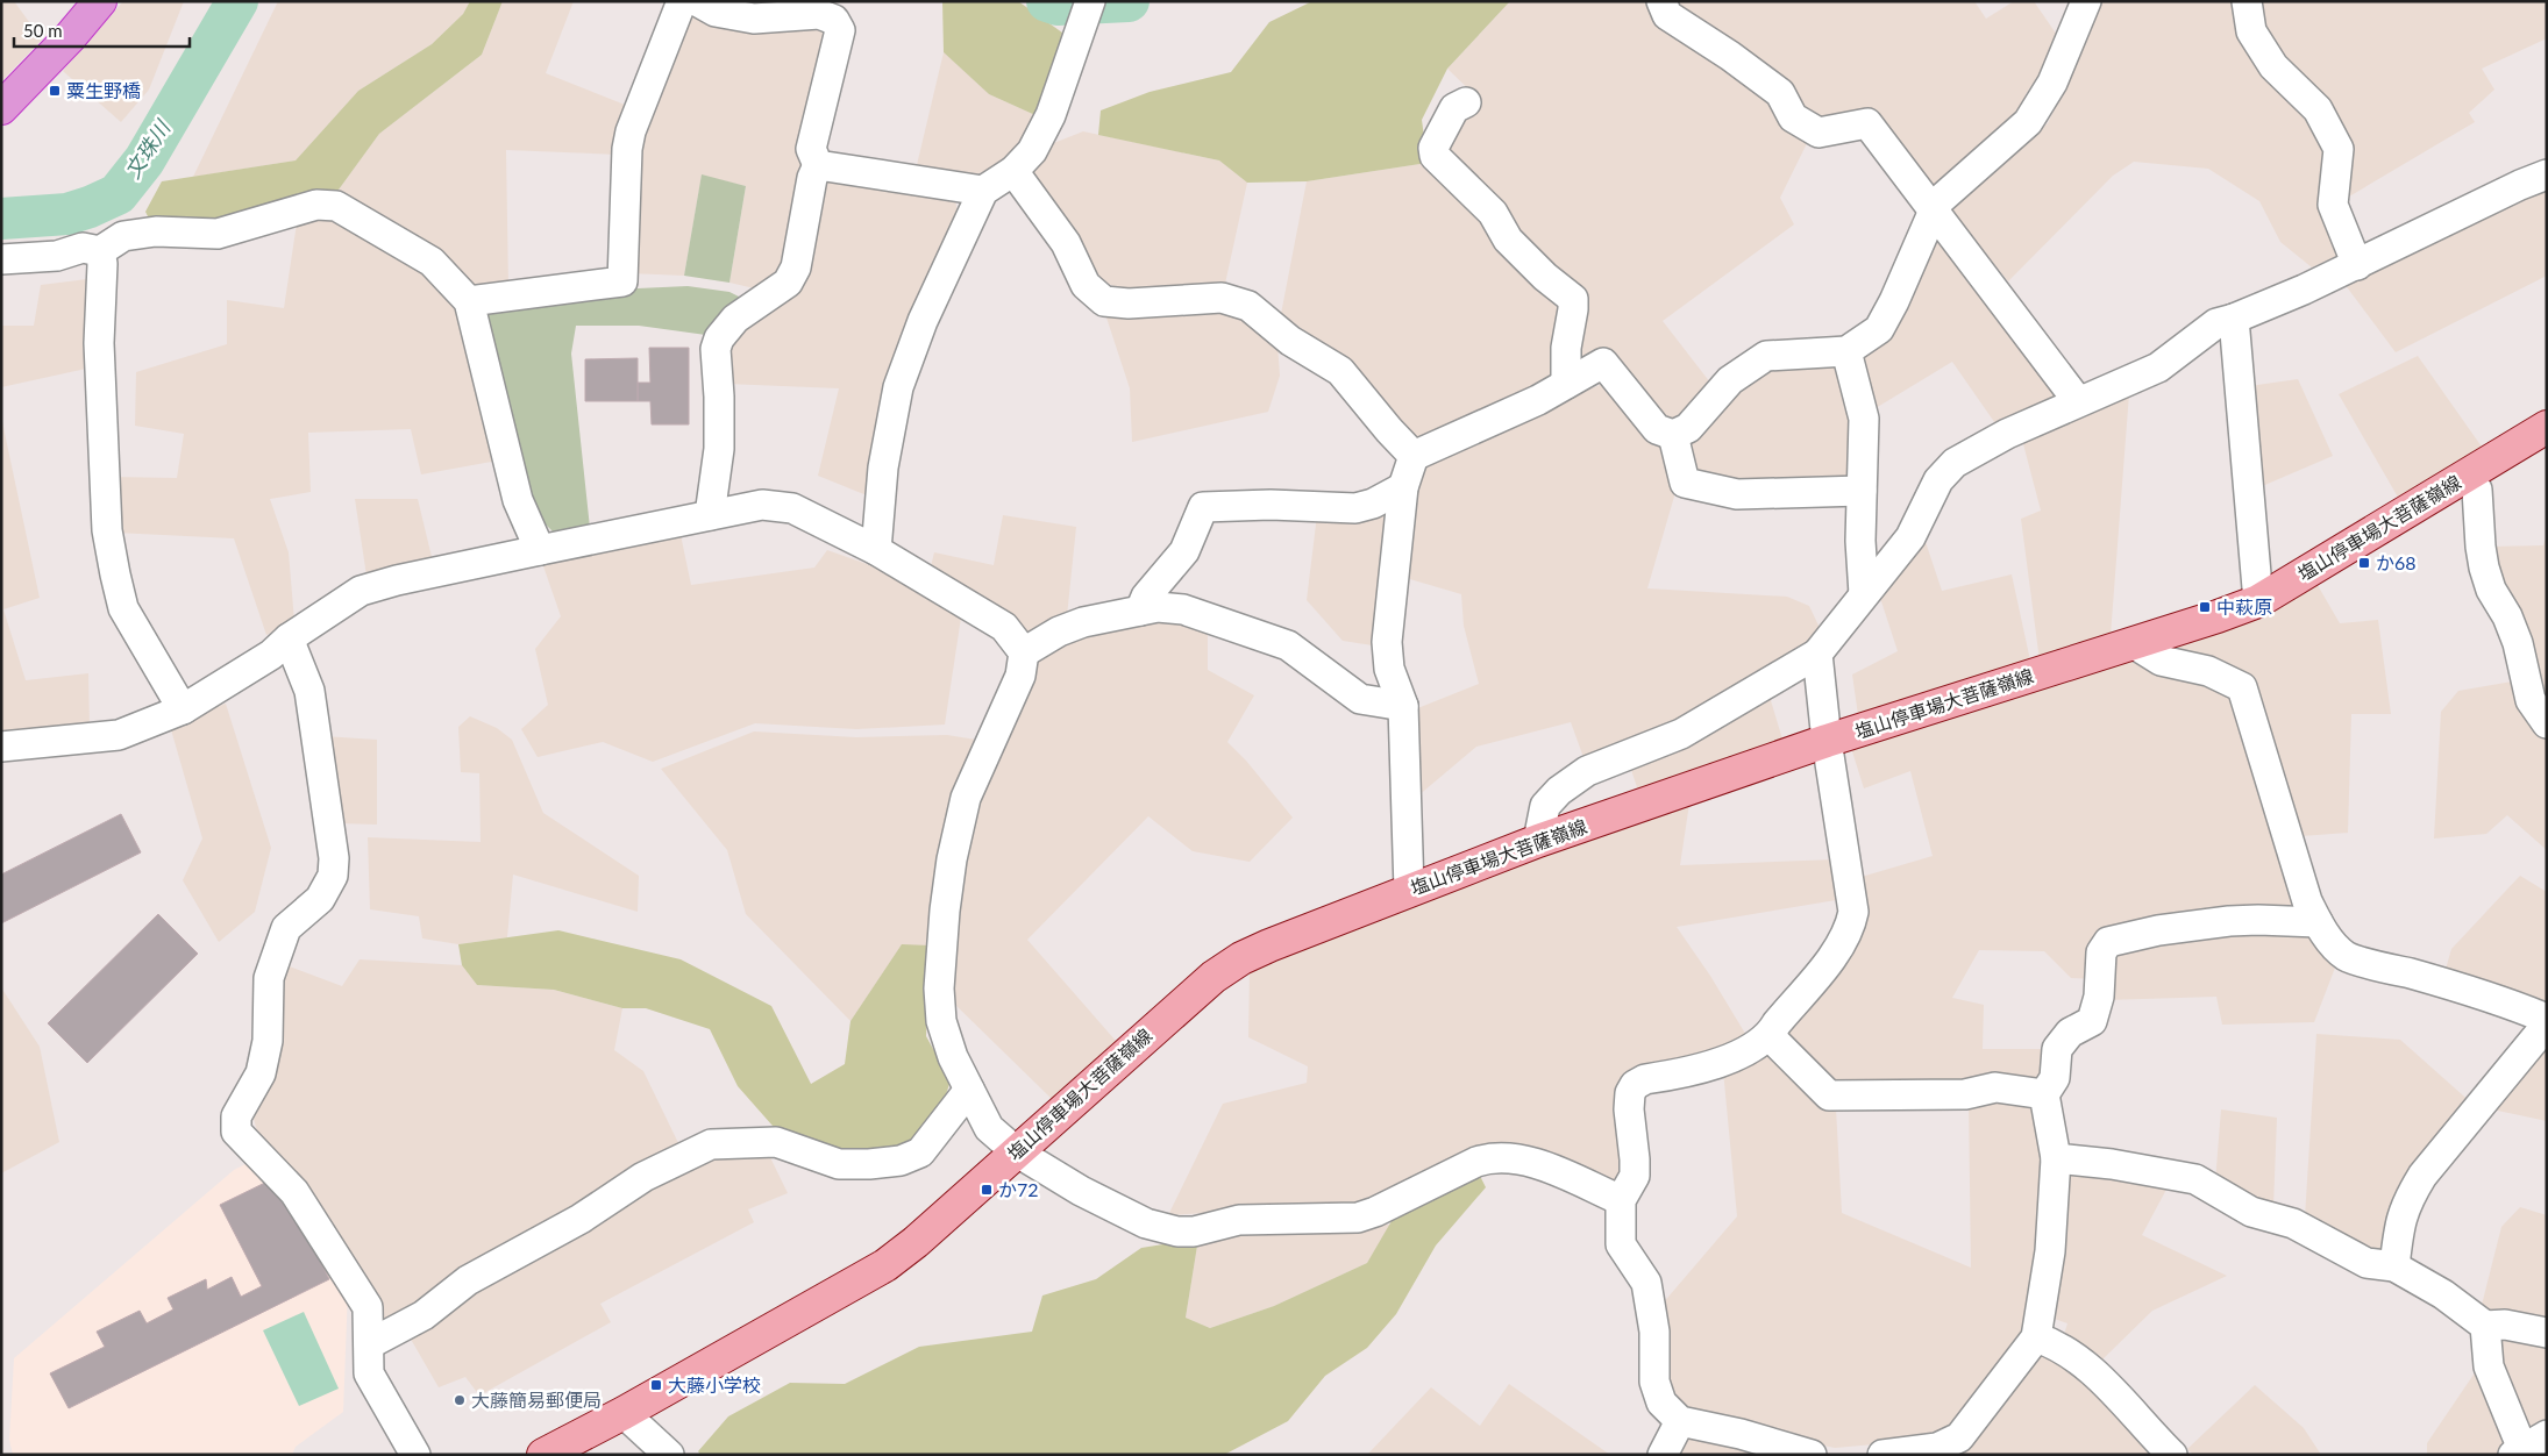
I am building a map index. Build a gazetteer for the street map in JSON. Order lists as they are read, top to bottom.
{
  "streets": {
    "main road": ["塩山停車場大菩薩嶺線"]
  },
  "water": ["文珠川"],
  "places": {
    "transit": [
      "粟生野橋",
      "か68",
      "中萩原",
      "か72",
      "大藤小学校"
    ],
    "other": ["大藤簡易郵便局"]
  },
  "scale_bar": "50 m"
}
